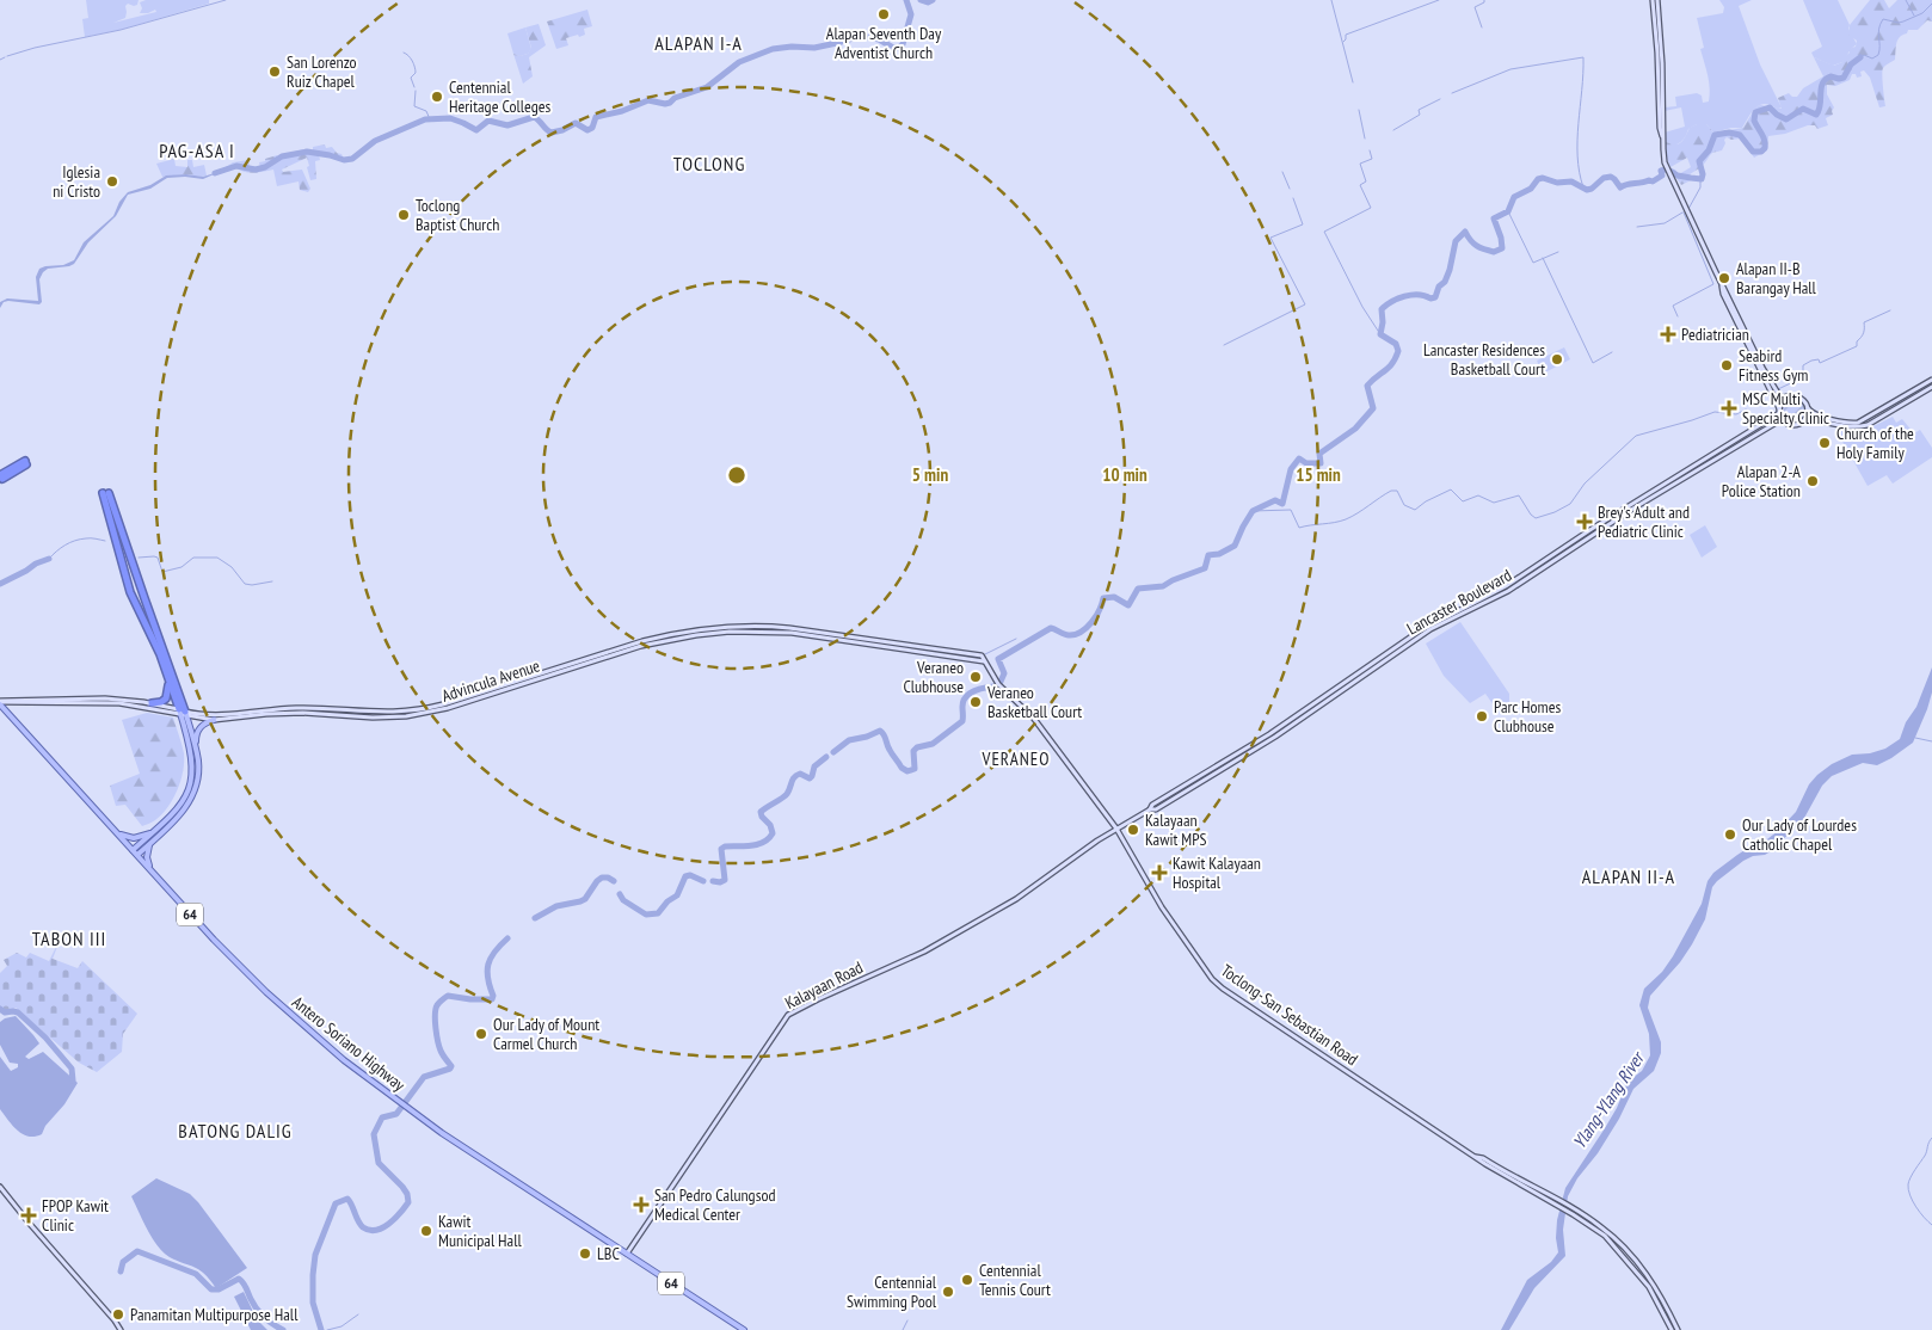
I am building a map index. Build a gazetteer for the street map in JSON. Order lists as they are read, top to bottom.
{
  "streets": {
    "main road": [
      "Lancaster Boulevard",
      "Advincula Avenue",
      "64",
      "Kalayaan Road",
      "Toclong-San Sebastian Road",
      "Antero Soriano Highway"
    ]
  },
  "crossings": [
    ["Lancaster Boulevard", "Kalayaan Road"],
    ["Lancaster Boulevard", "Toclong-San Sebastian Road"],
    ["Advincula Avenue", "Toclong-San Sebastian Road"],
    ["Advincula Avenue", "Antero Soriano Highway"],
    ["Kalayaan Road", "Toclong-San Sebastian Road"],
    ["Kalayaan Road", "Antero Soriano Highway"]
  ],
  "districts": [
    "ALAPAN I-A",
    "PAG-ASA I",
    "TOCLONG",
    "VERANEO",
    "ALAPAN II-A",
    "TABON III",
    "BATONG DALIG"
  ],
  "water": ["Ylang-Ylang River"],
  "places": {
    "other": [
      "Alapan Seventh Day Adventist Church",
      "San Lorenzo Ruiz Chapel",
      "Centennial Heritage Colleges",
      "Iglesia ni Cristo",
      "Toclong Baptist Church",
      "Alapan II-B Barangay Hall",
      "Lancaster Residences Basketball Court",
      "Seabird Fitness Gym",
      "Church of the Holy Family",
      "Alapan 2-A Police Station",
      "Veraneo Clubhouse",
      "Veraneo Basketball Court",
      "Parc Homes Clubhouse",
      "Kalayaan Kawit MPS",
      "Our Lady of Lourdes Catholic Chapel",
      "Our Lady of Mount Carmel Church",
      "Kawit Municipal Hall",
      "LBC",
      "Centennial Tennis Court",
      "Centennial Swimming Pool",
      "Panamitan Multipurpose Hall"
    ],
    "health": [
      "Pediatrician",
      "MSC Multi Specialty Clinic",
      "Brey's Adult and Pediatric Clinic",
      "Kawit Kalayaan Hospital",
      "San Pedro Calungsod Medical Center",
      "FPOP Kawit Clinic"
    ]
  },
  "rings": ["5 min", "10 min", "15 min"]
}
